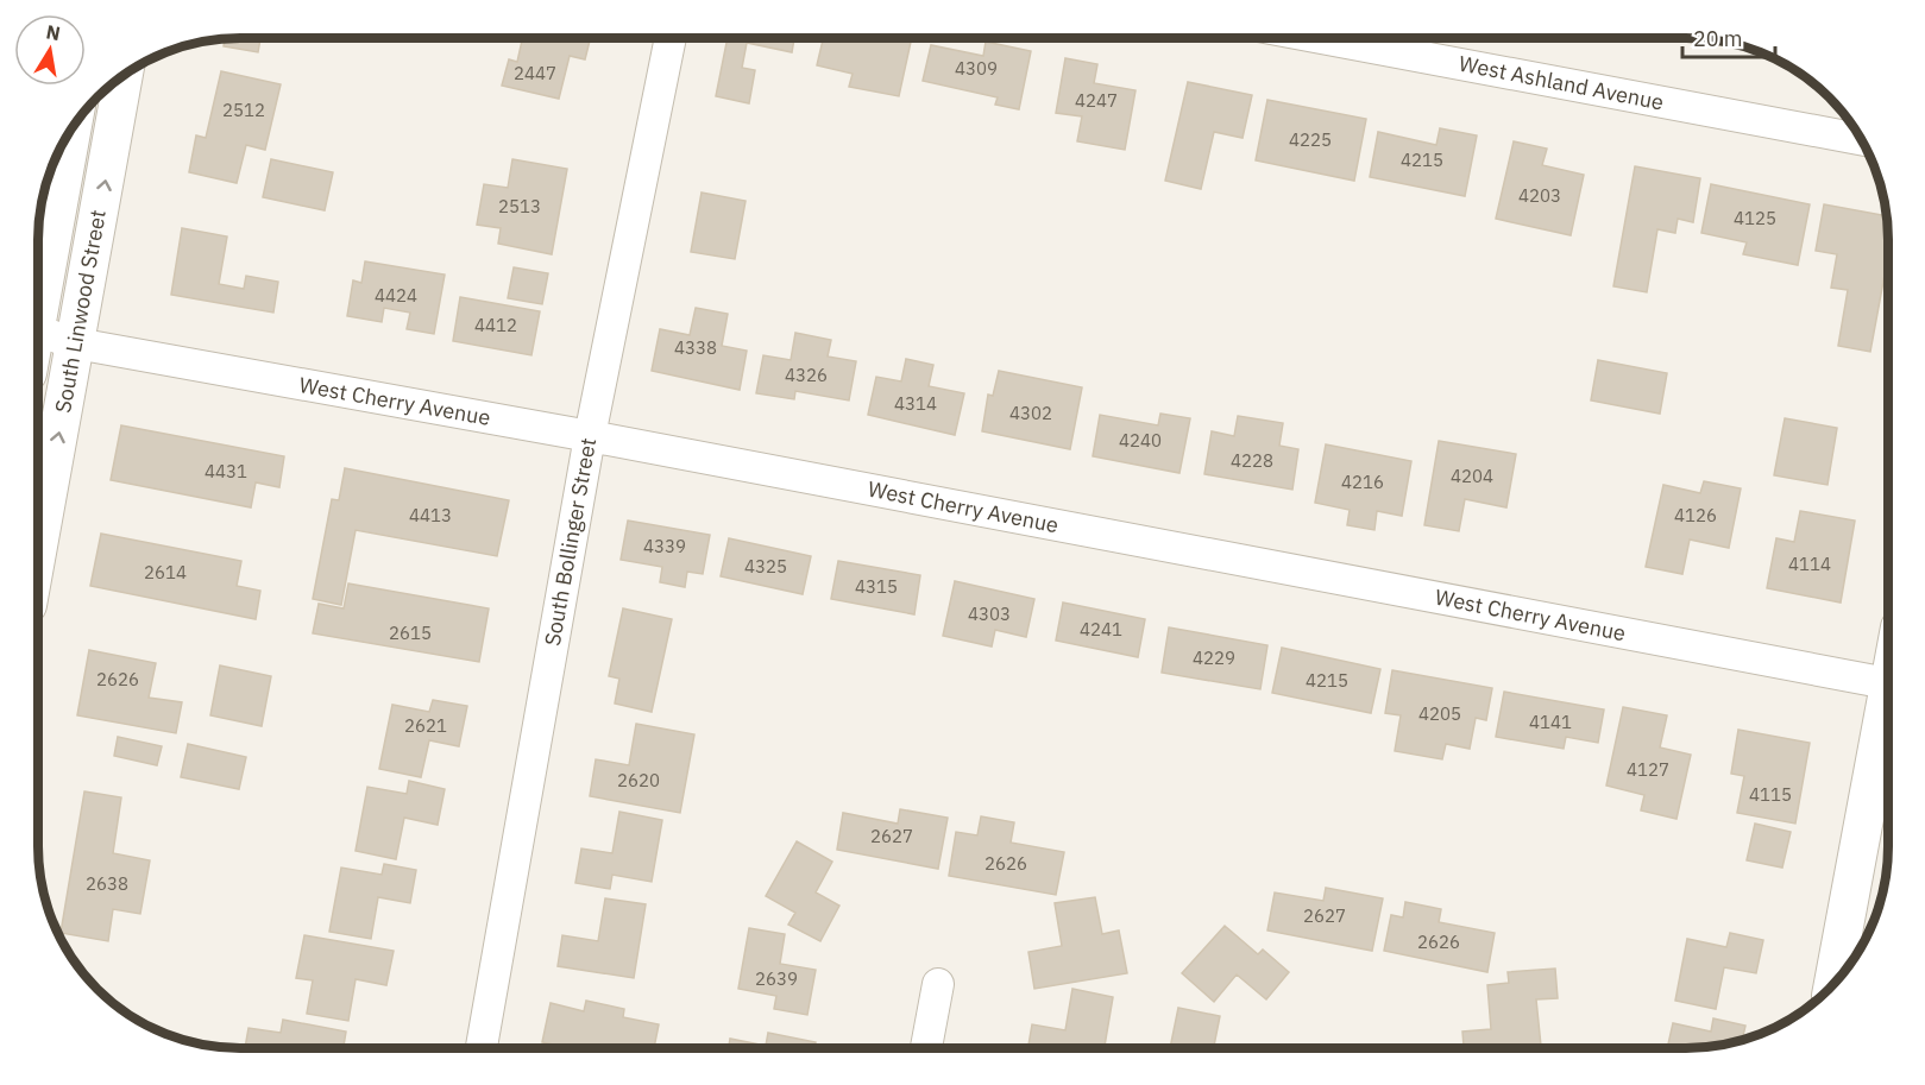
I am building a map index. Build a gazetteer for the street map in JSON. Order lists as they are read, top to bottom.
{
  "streets": {
    "street": [
      "West Ashland Avenue",
      "South Linwood Street",
      "West Cherry Avenue",
      "South Bollinger Street"
    ]
  },
  "crossings": [
    ["South Linwood Street", "West Cherry Avenue"],
    ["West Cherry Avenue", "South Bollinger Street"]
  ],
  "house_numbers": [
    "4309",
    "2447",
    "4247",
    "2512",
    "4225",
    "4215",
    "4203",
    "2513",
    "4125",
    "4424",
    "4412",
    "4338",
    "4326",
    "4314",
    "4302",
    "4240",
    "4228",
    "4431",
    "4204",
    "4216",
    "4413",
    "4126",
    "4339",
    "4114",
    "4325",
    "2614",
    "4315",
    "4303",
    "4241",
    "2615",
    "4229",
    "2626",
    "4215",
    "4205",
    "4141",
    "2621",
    "4127",
    "2620",
    "4115",
    "2627",
    "2626",
    "2638",
    "2627",
    "2626",
    "2639"
  ],
  "scale_bar": "20 m",
  "north": "top"
}
